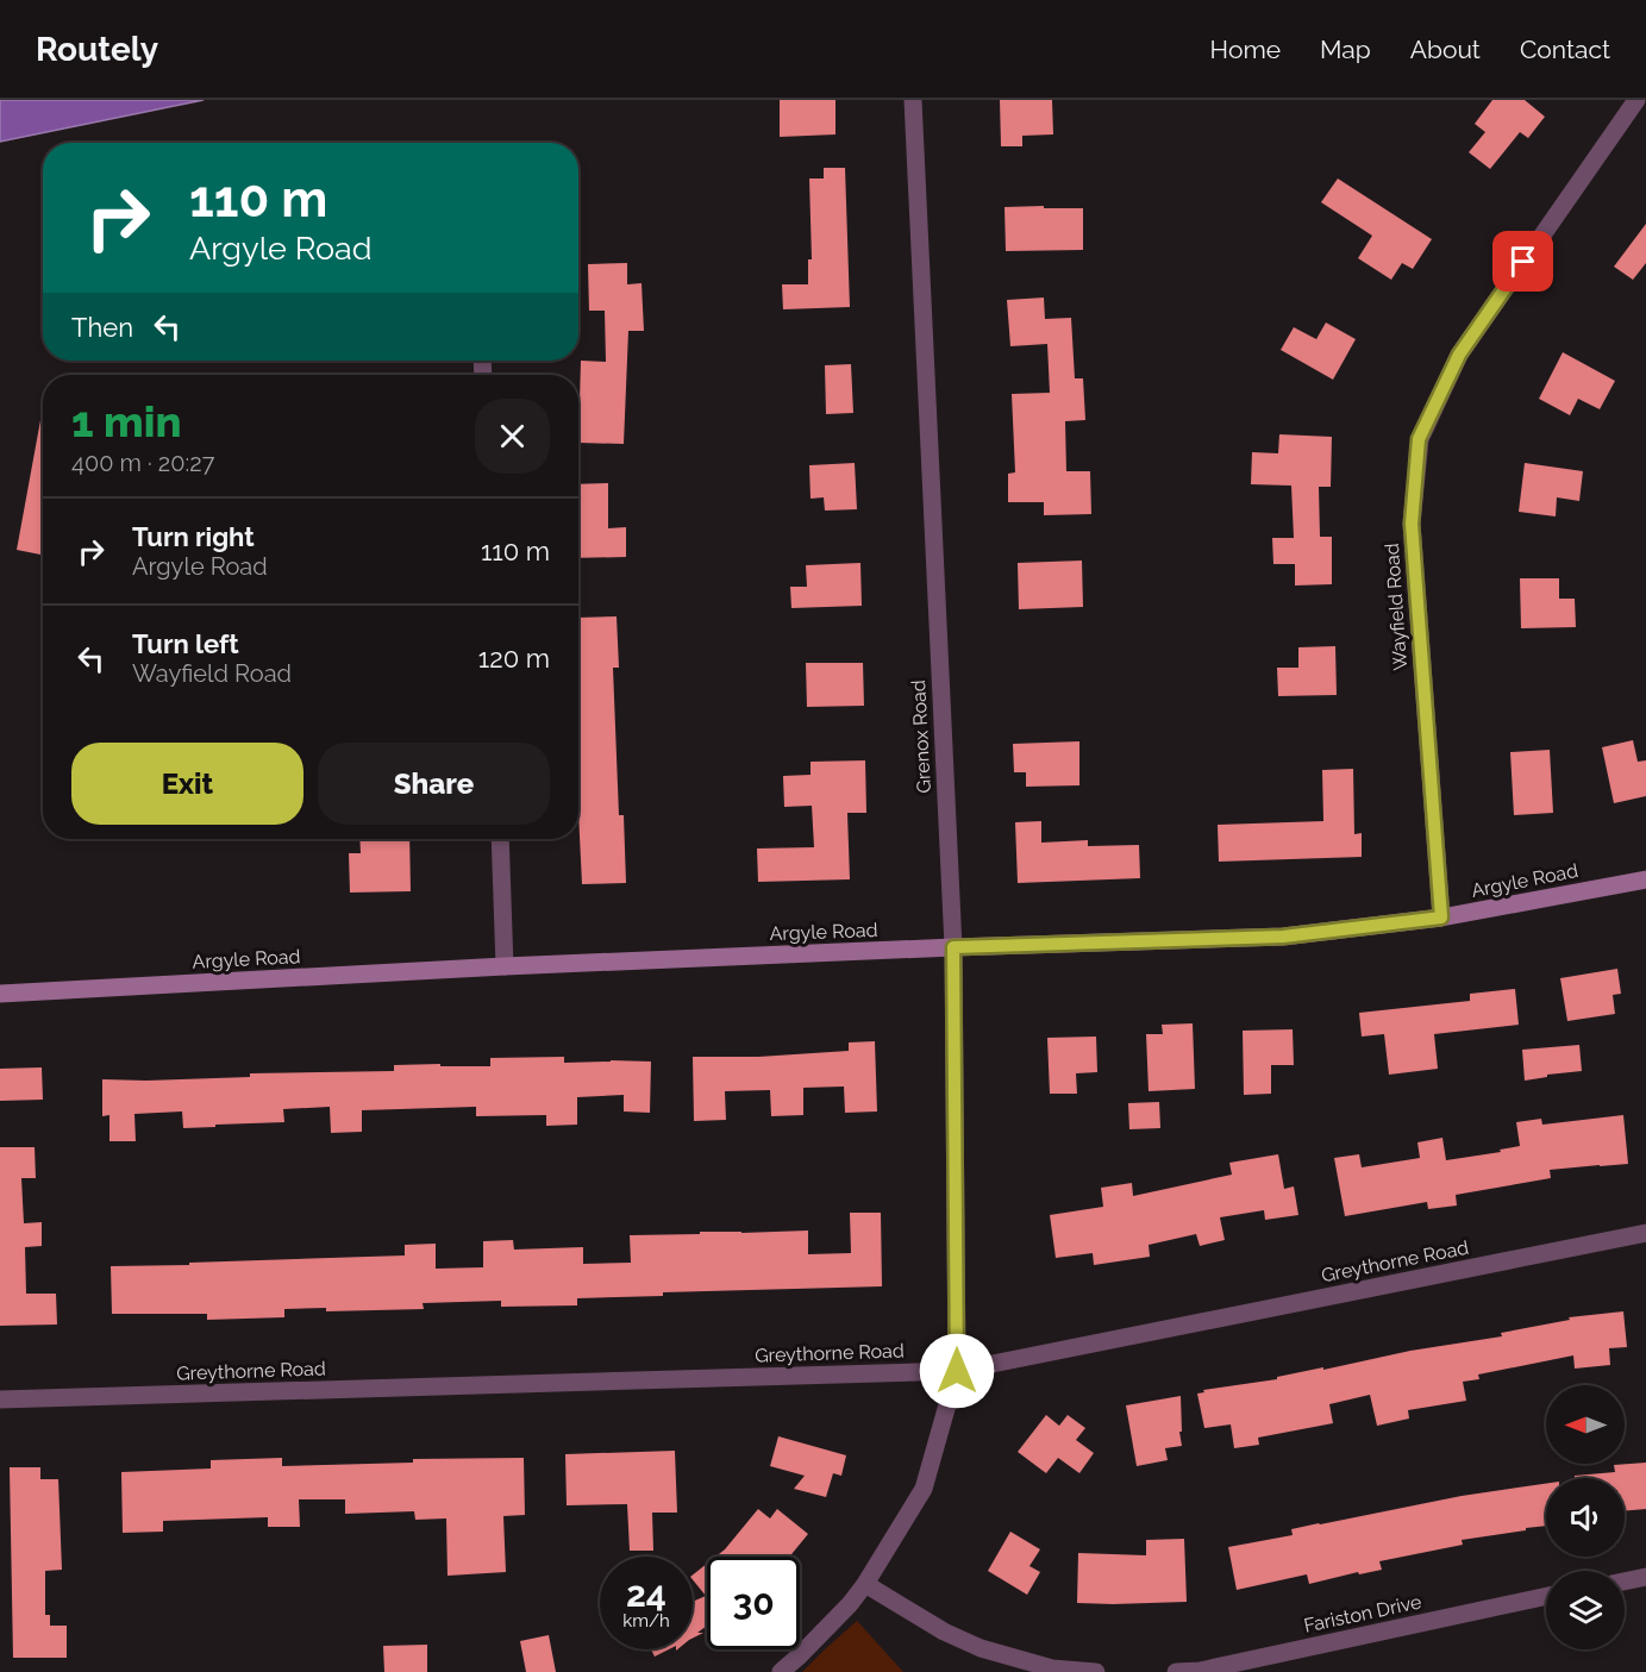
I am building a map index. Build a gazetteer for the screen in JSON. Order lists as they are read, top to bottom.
{
  "streets": {
    "street": [
      "Wayfield Road",
      "Grenox Road",
      "Argyle Road",
      "Greythorne Road",
      "Fariston Drive"
    ]
  },
  "crossings": [
    ["Wayfield Road", "Argyle Road"],
    ["Grenox Road", "Argyle Road"],
    ["Grenox Road", "Greythorne Road"]
  ],
  "north": "left",
  "page": {
    "header": "Routely",
    "nav": [
      "Home",
      "Map",
      "About",
      "Contact"
    ],
    "turn": ["110 m", "Argyle Road"],
    "then": "Then",
    "heading": ["1 min", "400 m · 20:27"],
    "list": [
      {
        "name": "Turn right",
        "note": "Argyle Road",
        "value": "110 m"
      },
      {
        "name": "Turn left",
        "note": "Wayfield Road",
        "value": "120 m"
      }
    ],
    "buttons": ["Exit", "Share"],
    "speed": "24 km/h",
    "limit": "30"
  }
}
